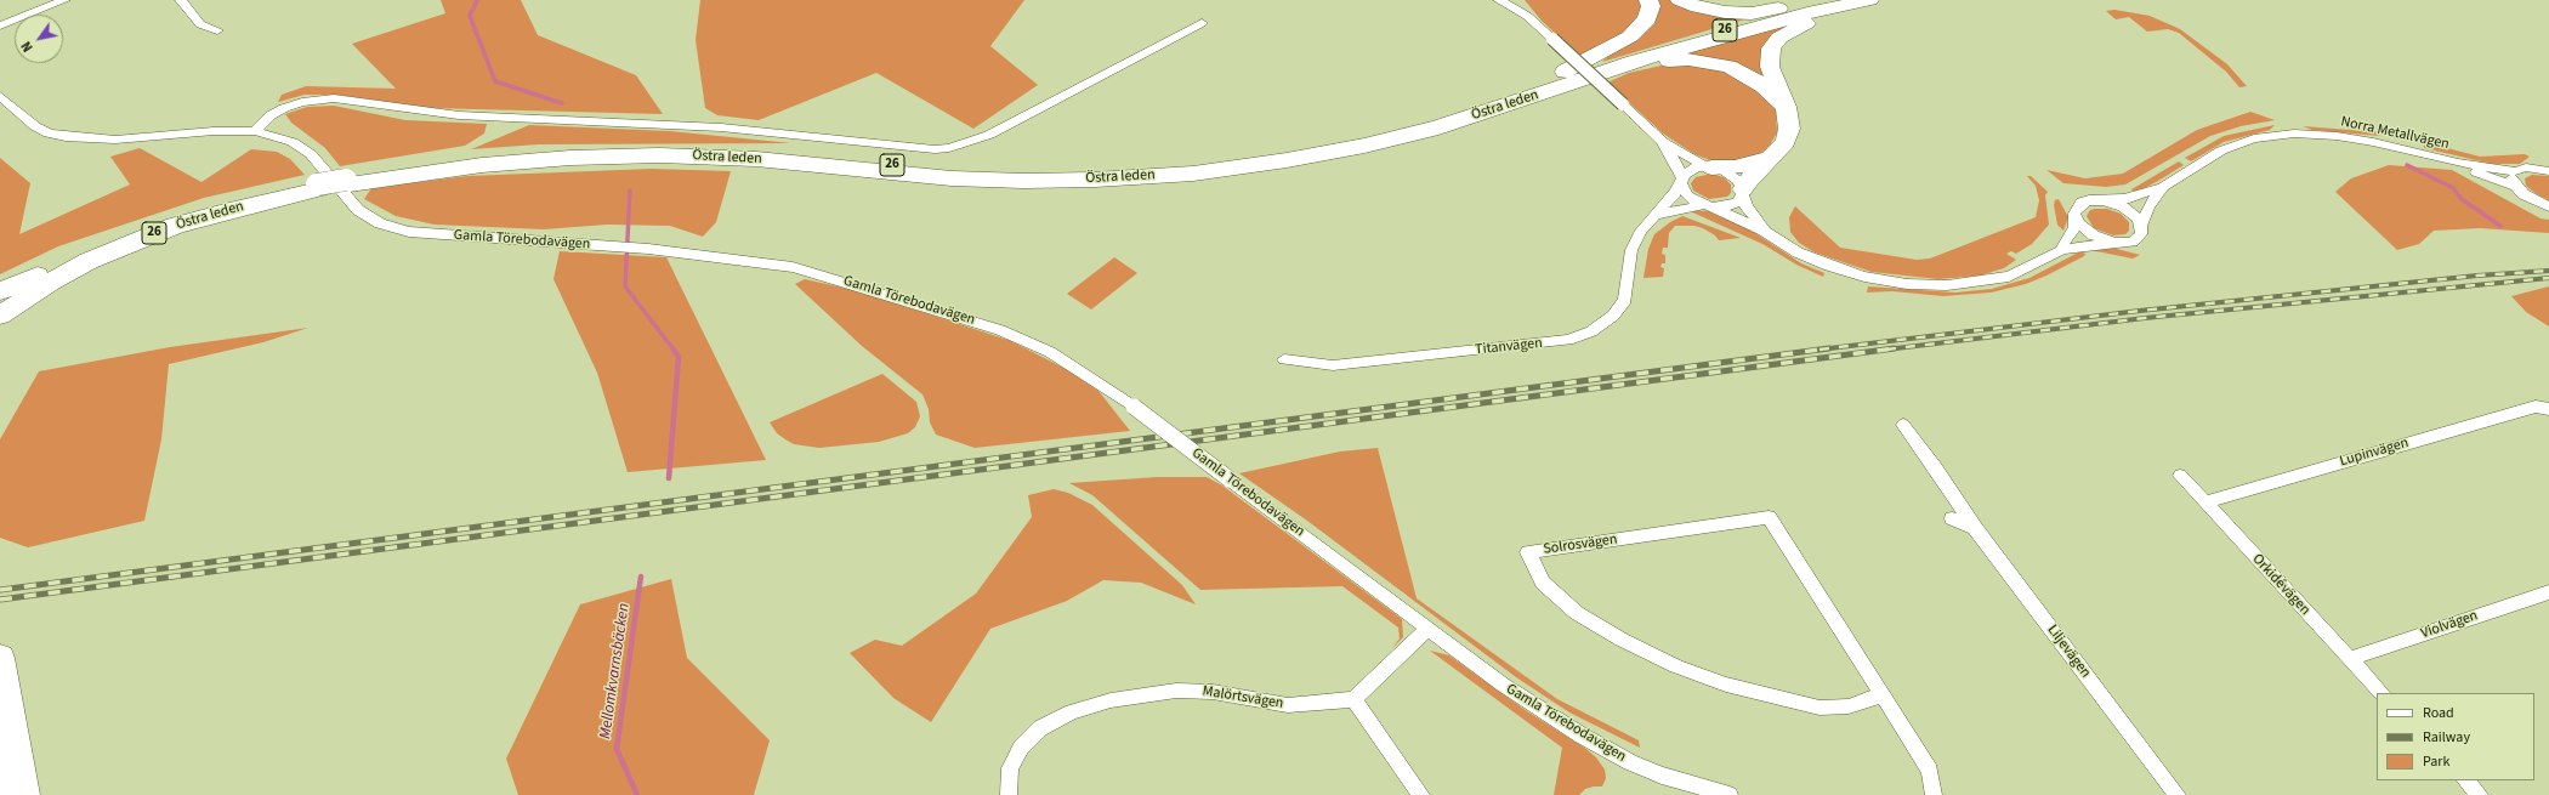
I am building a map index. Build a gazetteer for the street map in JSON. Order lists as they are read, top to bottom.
{
  "streets": {
    "highway": ["26", "Östra leden"],
    "street": [
      "Norra Metallvägen",
      "Gamla Törebodavägen",
      "Titanvägen",
      "Lupinvägen",
      "Solrosvägen",
      "Orkidévägen",
      "Violvägen",
      "Liljevägen",
      "Malörtsvägen"
    ]
  },
  "crossings": [
    ["Lupinvägen", "Orkidévägen"],
    ["Orkidévägen", "Violvägen"]
  ],
  "water": ["Mellomkvarnsbäcken"],
  "legend": ["Road", "Railway", "Park"],
  "north": "bottom left"
}
